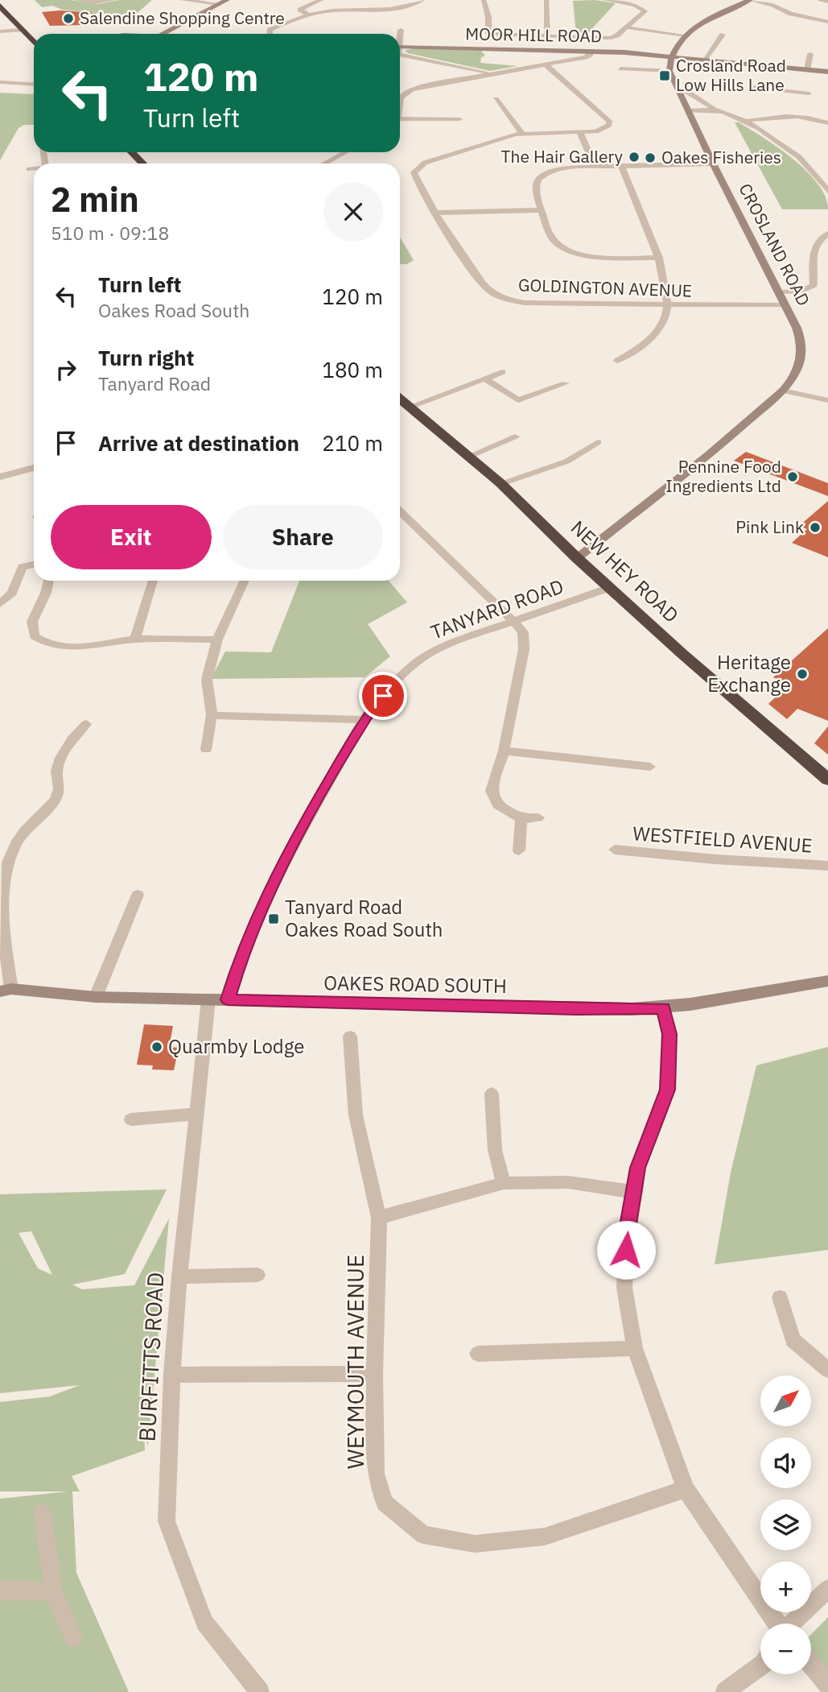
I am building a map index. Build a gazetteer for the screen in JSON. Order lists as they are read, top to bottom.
{
  "streets": {
    "highway": ["NEW HEY ROAD"],
    "street": [
      "MOOR HILL ROAD",
      "CROSLAND ROAD",
      "GOLDINGTON AVENUE",
      "TANYARD ROAD",
      "WESTFIELD AVENUE",
      "OAKES ROAD SOUTH",
      "BURFITTS ROAD",
      "WEYMOUTH AVENUE"
    ]
  },
  "crossings": [
    ["CROSLAND ROAD", "GOLDINGTON AVENUE"],
    ["CROSLAND ROAD", "NEW HEY ROAD"],
    ["NEW HEY ROAD", "TANYARD ROAD"],
    ["TANYARD ROAD", "OAKES ROAD SOUTH"],
    ["OAKES ROAD SOUTH", "BURFITTS ROAD"]
  ],
  "places": {
    "other": [
      "Salendine Shopping Centre",
      "The Hair Gallery",
      "Oakes Fisheries",
      "Pennine Food Ingredients Ltd",
      "Pink Link",
      "Heritage Exchange",
      "Quarmby Lodge"
    ],
    "transit": ["Crosland Road Low Hills Lane", "Tanyard Road Oakes Road South"]
  },
  "north": "top right",
  "page": {
    "turn": ["120 m", "Turn left"],
    "heading": ["2 min", "510 m · 09:18"],
    "list": [
      {
        "name": "Turn left",
        "note": "Oakes Road South",
        "value": "120 m"
      },
      {
        "name": "Turn right",
        "note": "Tanyard Road",
        "value": "180 m"
      },
      {
        "name": "Arrive at destination",
        "value": "210 m"
      }
    ],
    "buttons": ["Exit", "Share"],
    "map_buttons": ["+", "−"]
  }
}
